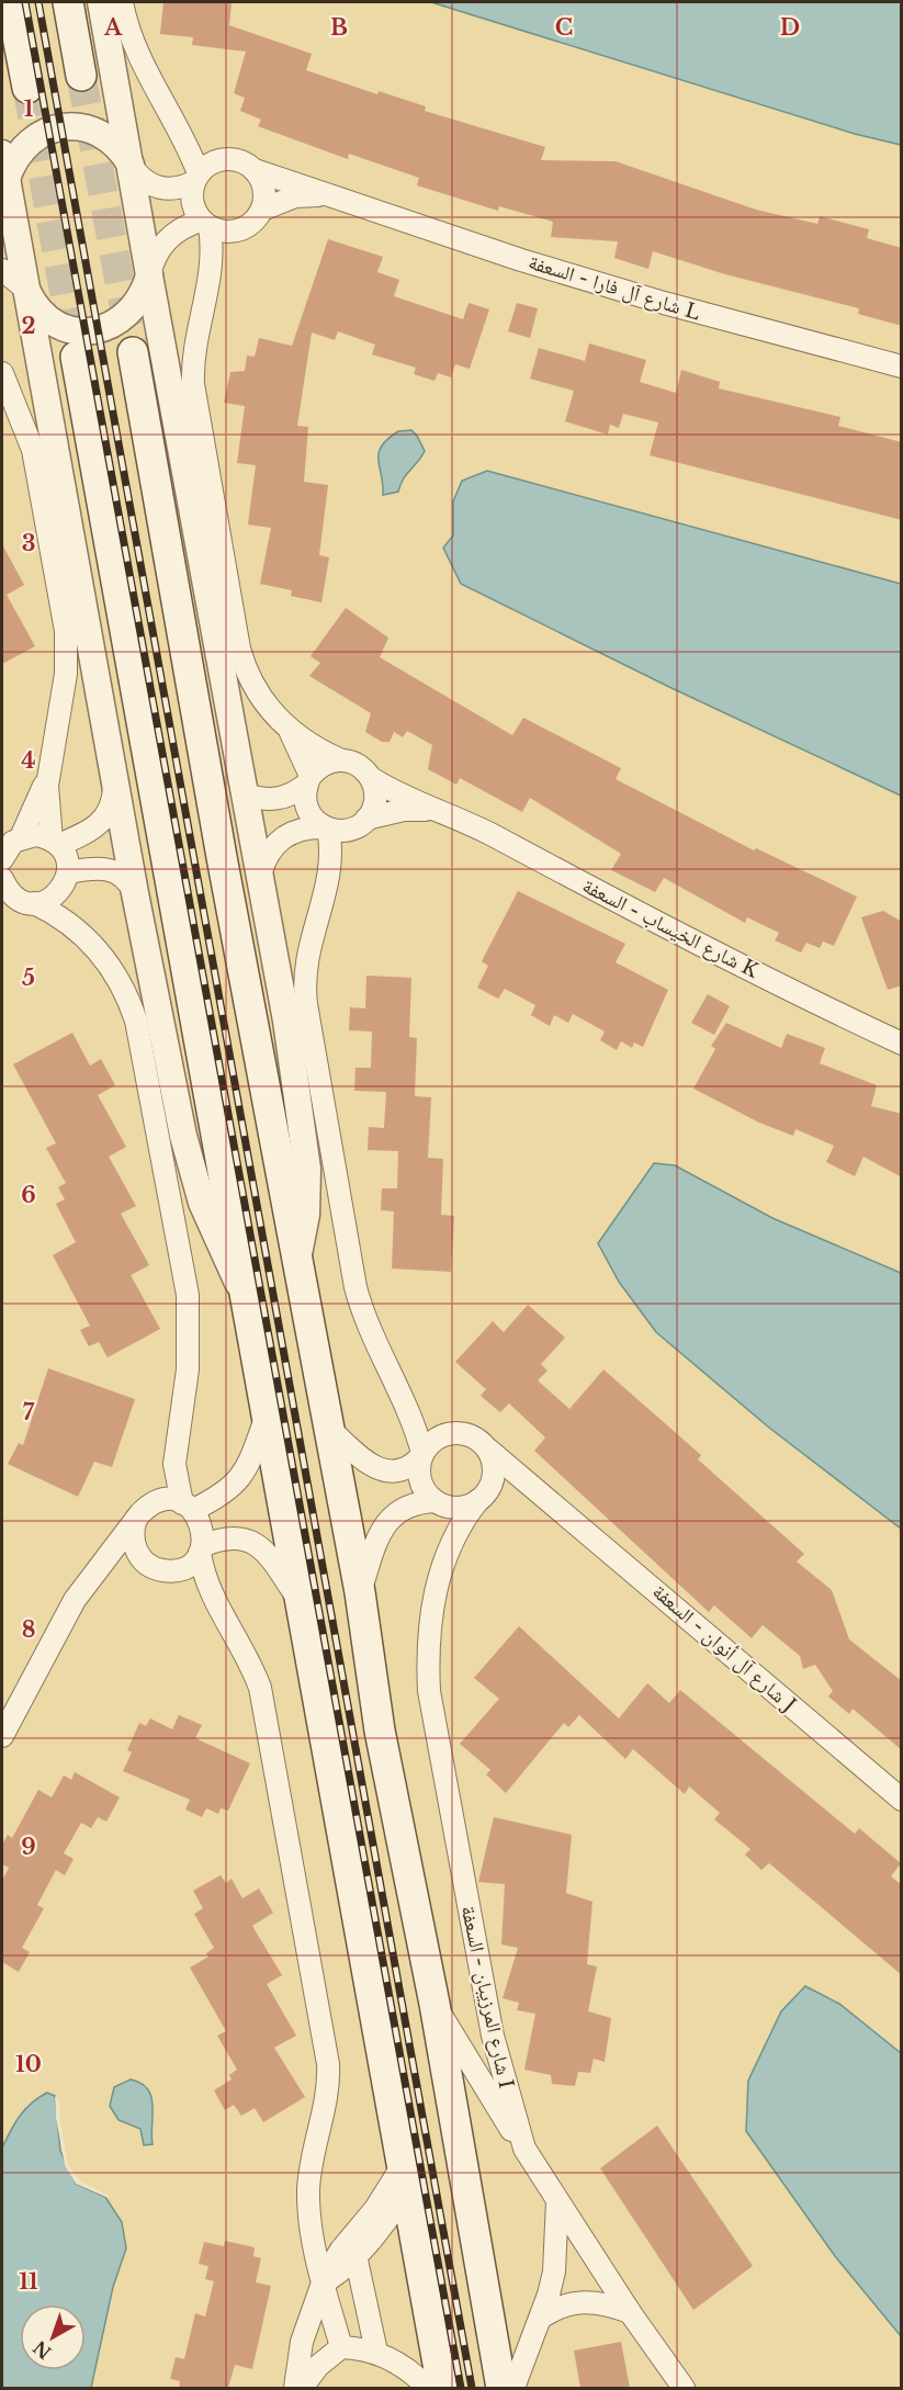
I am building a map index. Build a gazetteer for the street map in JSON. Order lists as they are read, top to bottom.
{
  "streets": {
    "street": [
      "شارع آل فارا - السعفة L",
      "شارع الخيساب - السعفة K",
      "شارع آل أنوان - السعفة J",
      "شارع المرزيبان - السعفة I"
    ]
  },
  "crossings": [
    ["شارع آل أنوان - السعفة J", "شارع المرزيبان - السعفة I"]
  ],
  "north": "bottom left",
  "grid": {
    "columns": [
      "A",
      "B",
      "C",
      "D"
    ],
    "rows": [
      "1",
      "2",
      "3",
      "4",
      "5",
      "6",
      "7",
      "8",
      "9",
      "10",
      "11"
    ]
  }
}
